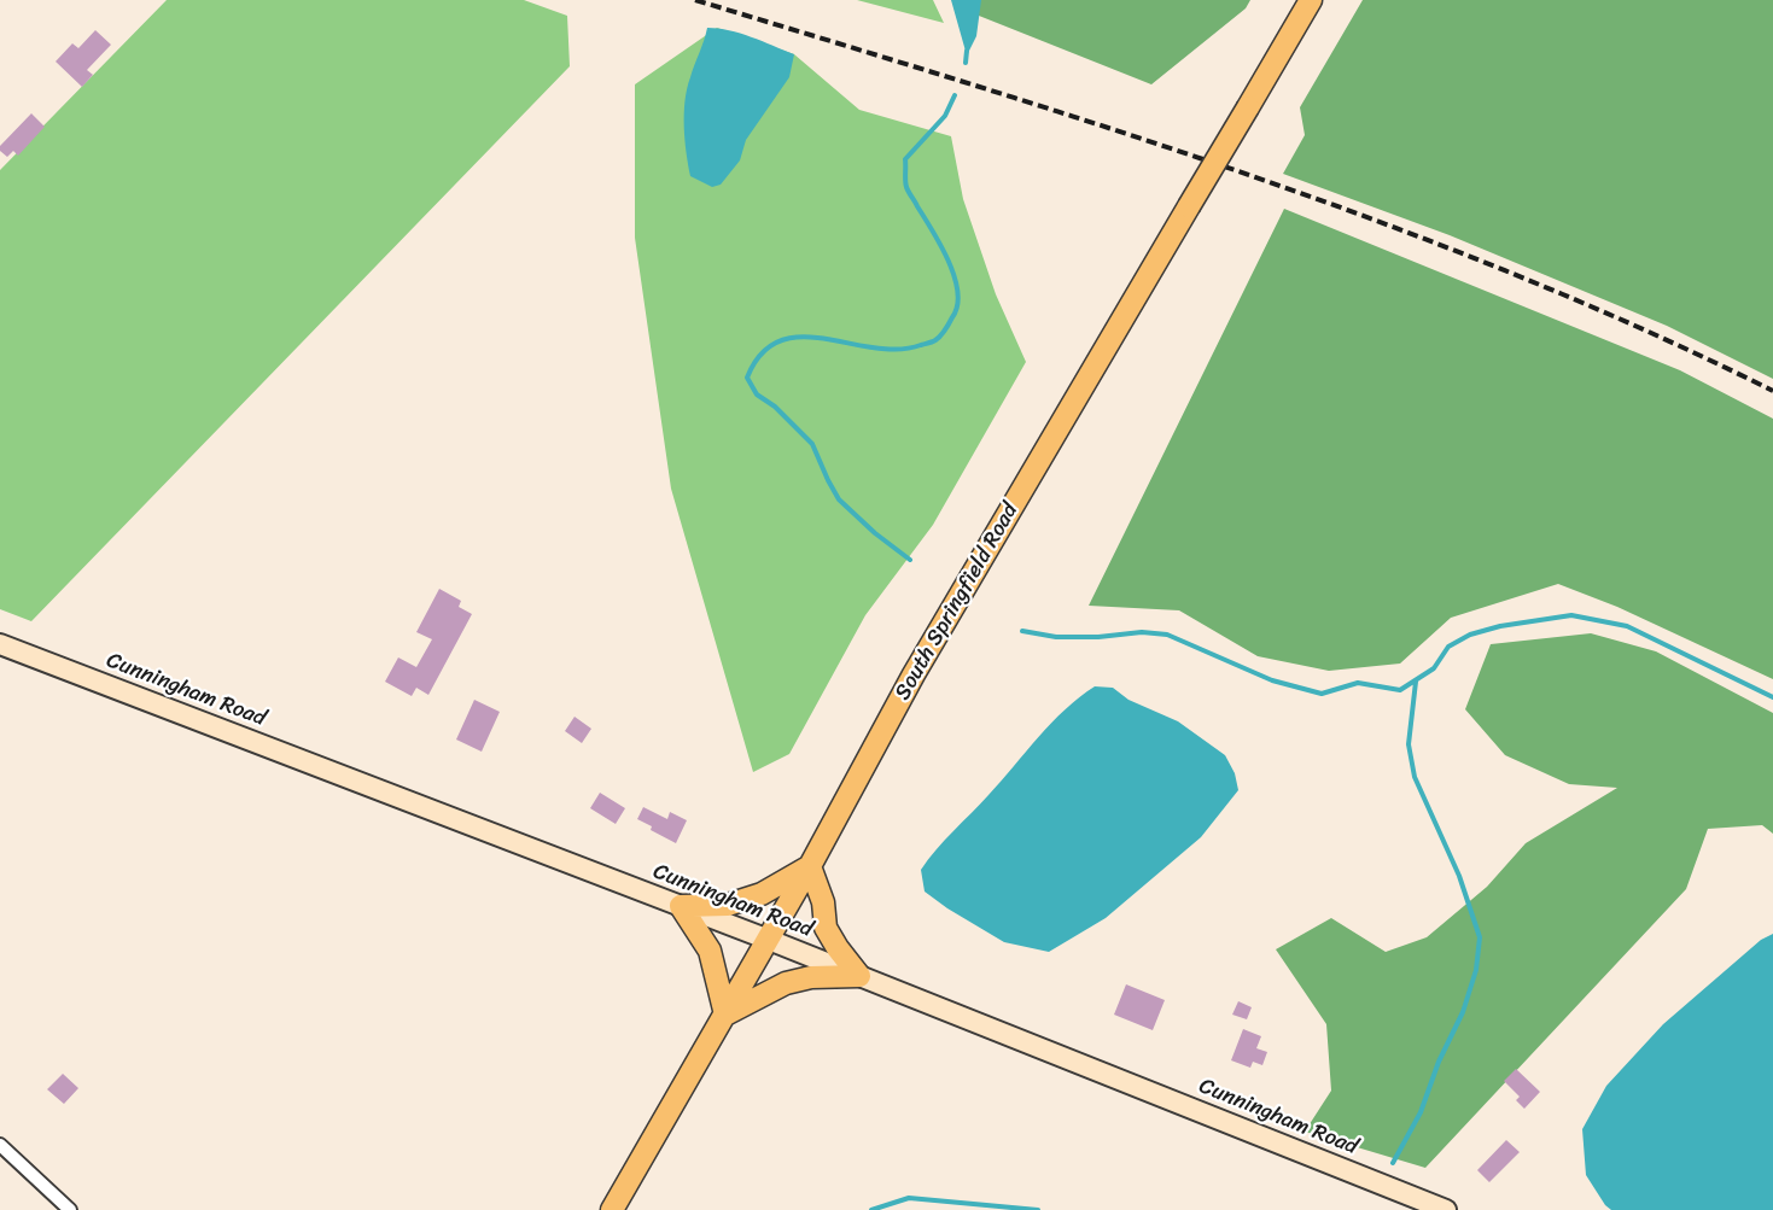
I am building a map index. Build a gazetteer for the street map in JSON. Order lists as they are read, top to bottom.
{
  "streets": {
    "main road": ["South Springfield Road", "Cunningham Road"]
  },
  "crossings": [
    ["South Springfield Road", "Cunningham Road"]
  ]
}
